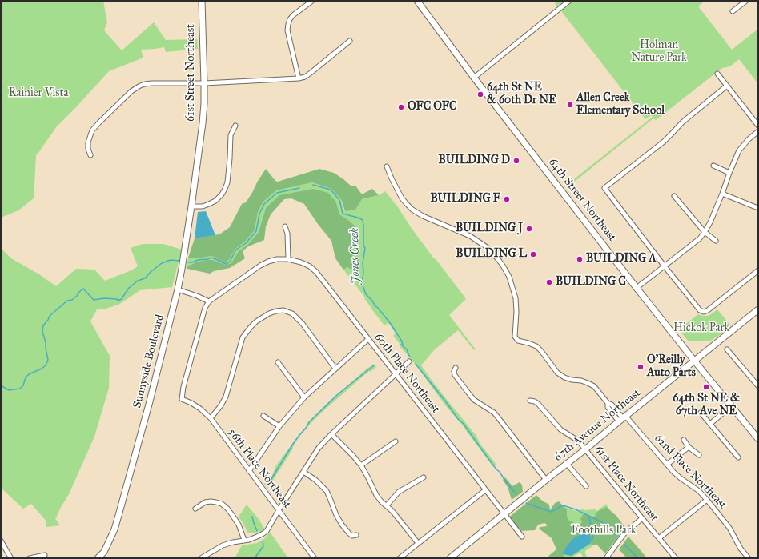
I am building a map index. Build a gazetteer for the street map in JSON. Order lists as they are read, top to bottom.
{
  "streets": {
    "street": [
      "61st Street Northeast",
      "64th Street Northeast",
      "Sunnyside Boulevard",
      "60th Place Northeast",
      "67th Avenue Northeast",
      "56th Place Northeast",
      "62nd Place Northeast",
      "61st Place Northeast"
    ]
  },
  "crossings": [
    ["61st Street Northeast", "Sunnyside Boulevard"],
    ["64th Street Northeast", "67th Avenue Northeast"],
    ["60th Place Northeast", "67th Avenue Northeast"],
    ["67th Avenue Northeast", "62nd Place Northeast"],
    ["67th Avenue Northeast", "61st Place Northeast"]
  ],
  "water": ["Jones Creek"],
  "parks": [
    "Holman Nature Park",
    "Rainier Vista",
    "Hickok Park",
    "Foothills Park"
  ],
  "places": [
    "64th St NE & 60th Dr NE",
    "Allen Creek Elementary School",
    "OFC OFC",
    "BUILDING D",
    "BUILDING F",
    "BUILDING J",
    "BUILDING L",
    "BUILDING A",
    "BUILDING C",
    "O'Reilly Auto Parts",
    "64th St NE & 67th Ave NE"
  ]
}
